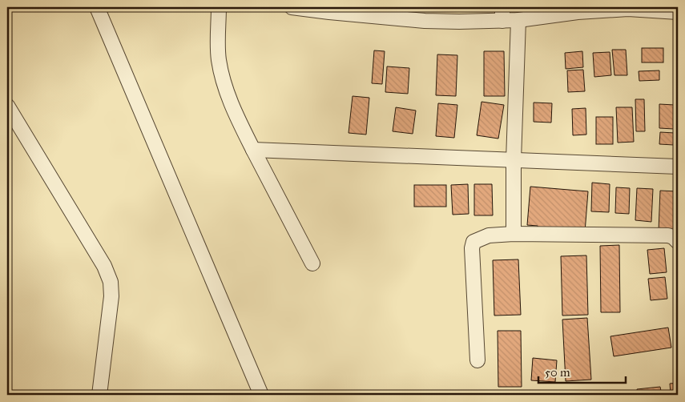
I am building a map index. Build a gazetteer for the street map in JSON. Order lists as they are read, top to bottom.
{
  "scale_bar": "50 m"
}
